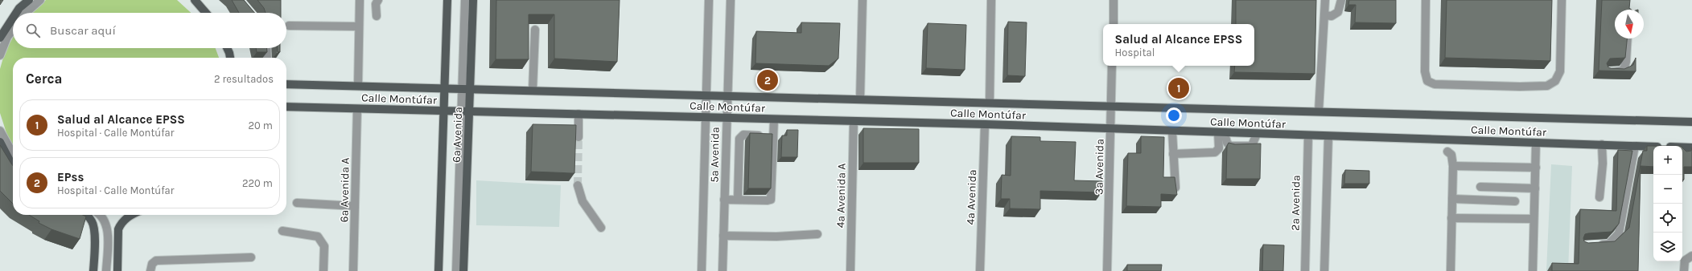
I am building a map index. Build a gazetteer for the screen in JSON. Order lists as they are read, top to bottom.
{
  "streets": {
    "main road": ["Calle Montúfar", "6a Avenida"],
    "street": [
      "5a Avenida",
      "3a Avenida",
      "6a Avenida A",
      "4a Avenida A",
      "4a Avenida",
      "2a Avenida"
    ]
  },
  "crossings": [
    ["Calle Montúfar", "6a Avenida"],
    ["Calle Montúfar", "5a Avenida"],
    ["Calle Montúfar", "3a Avenida"],
    ["Calle Montúfar", "6a Avenida A"],
    ["Calle Montúfar", "4a Avenida A"],
    ["Calle Montúfar", "4a Avenida"],
    ["Calle Montúfar", "2a Avenida"]
  ],
  "north": "bottom",
  "page": {
    "search": "Buscar aquí",
    "popup": ["Salud al Alcance EPSS", "Hospital"],
    "heading": ["Cerca", "2 resultados"],
    "pins": ["2", "1"],
    "list": [
      {
        "mark": "1",
        "name": "Salud al Alcance EPSS",
        "note": "Hospital · Calle Montúfar",
        "value": "20 m"
      },
      {
        "mark": "2",
        "name": "EPss",
        "note": "Hospital · Calle Montúfar",
        "value": "220 m"
      }
    ],
    "map_buttons": ["+", "−"]
  }
}
